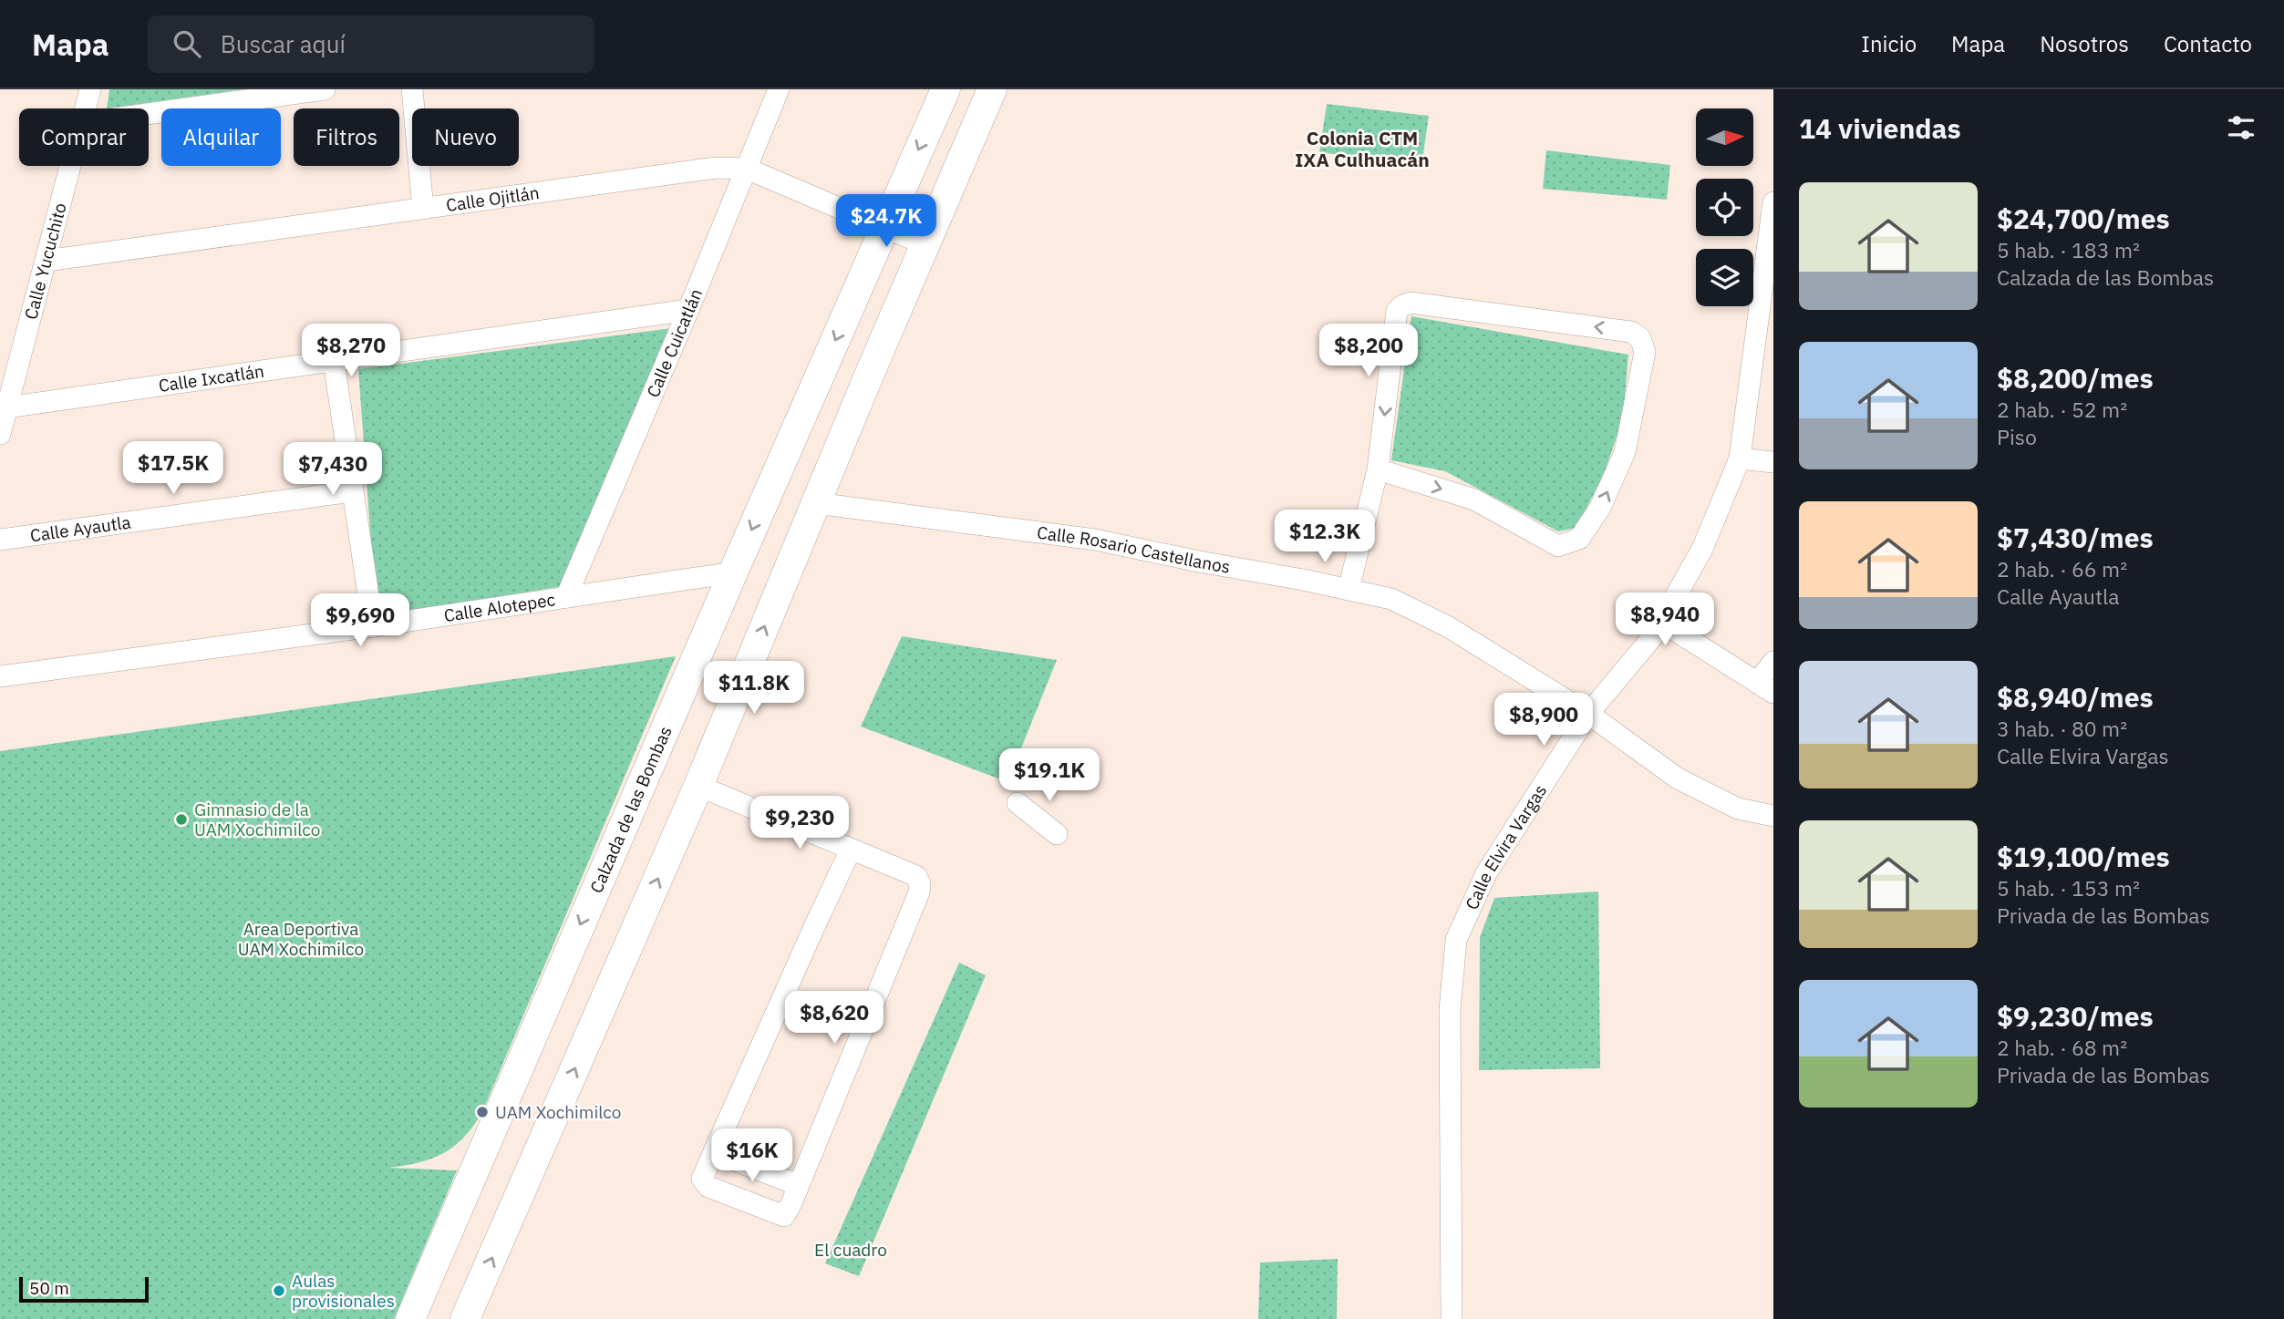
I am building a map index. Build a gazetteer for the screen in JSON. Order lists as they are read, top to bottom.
{
  "streets": {
    "main road": ["Calzada de las Bombas"],
    "street": [
      "Calle Ojitlán",
      "Calle Yucuchito",
      "Calle Cuicatlán",
      "Calle Ixcatlán",
      "Calle Ayautla",
      "Calle Rosario Castellanos",
      "Calle Alotepec",
      "Calle Elvira Vargas"
    ]
  },
  "crossings": [
    ["Calle Ojitlán", "Calle Yucuchito"],
    ["Calle Ojitlán", "Calle Cuicatlán"],
    ["Calle Ojitlán", "Calzada de las Bombas"],
    ["Calle Yucuchito", "Calle Ixcatlán"],
    ["Calle Cuicatlán", "Calle Ixcatlán"],
    ["Calle Cuicatlán", "Calle Alotepec"],
    ["Calle Rosario Castellanos", "Calle Elvira Vargas"],
    ["Calle Alotepec", "Calzada de las Bombas"]
  ],
  "districts": ["Colonia CTM IXA Culhuacán"],
  "parks": ["Area Deportiva UAM Xochimilco", "El cuadro"],
  "places": ["Gimnasio de la UAM Xochimilco", "UAM Xochimilco", "Aulas provisionales"],
  "scale_bar": "50 m",
  "north": "right",
  "page": {
    "header": "Mapa",
    "search": "Buscar aquí",
    "nav": [
      "Inicio",
      "Mapa",
      "Nosotros",
      "Contacto"
    ],
    "heading": "14 viviendas",
    "chip": [
      "Comprar",
      "Alquilar",
      "Filtros",
      "Nuevo"
    ],
    "list": [
      {
        "name": "$24,700/mes",
        "note": "5 hab. · 183 m² · Calzada de las Bombas"
      },
      {
        "name": "$8,200/mes",
        "note": "2 hab. · 52 m² · Piso"
      },
      {
        "name": "$7,430/mes",
        "note": "2 hab. · 66 m² · Calle Ayautla"
      },
      {
        "name": "$8,940/mes",
        "note": "3 hab. · 80 m² · Calle Elvira Vargas"
      },
      {
        "name": "$19,100/mes",
        "note": "5 hab. · 153 m² · Privada de las Bombas"
      },
      {
        "name": "$9,230/mes",
        "note": "2 hab. · 68 m² · Privada de las Bombas"
      }
    ],
    "price": [
      "$24.7K",
      "$8,270",
      "$8,200",
      "$17.5K",
      "$7,430",
      "$12.3K",
      "$8,940",
      "$9,690",
      "$11.8K",
      "$8,900",
      "$19.1K",
      "$9,230",
      "$8,620",
      "$16K"
    ],
    "scale": "50 m"
  }
}
